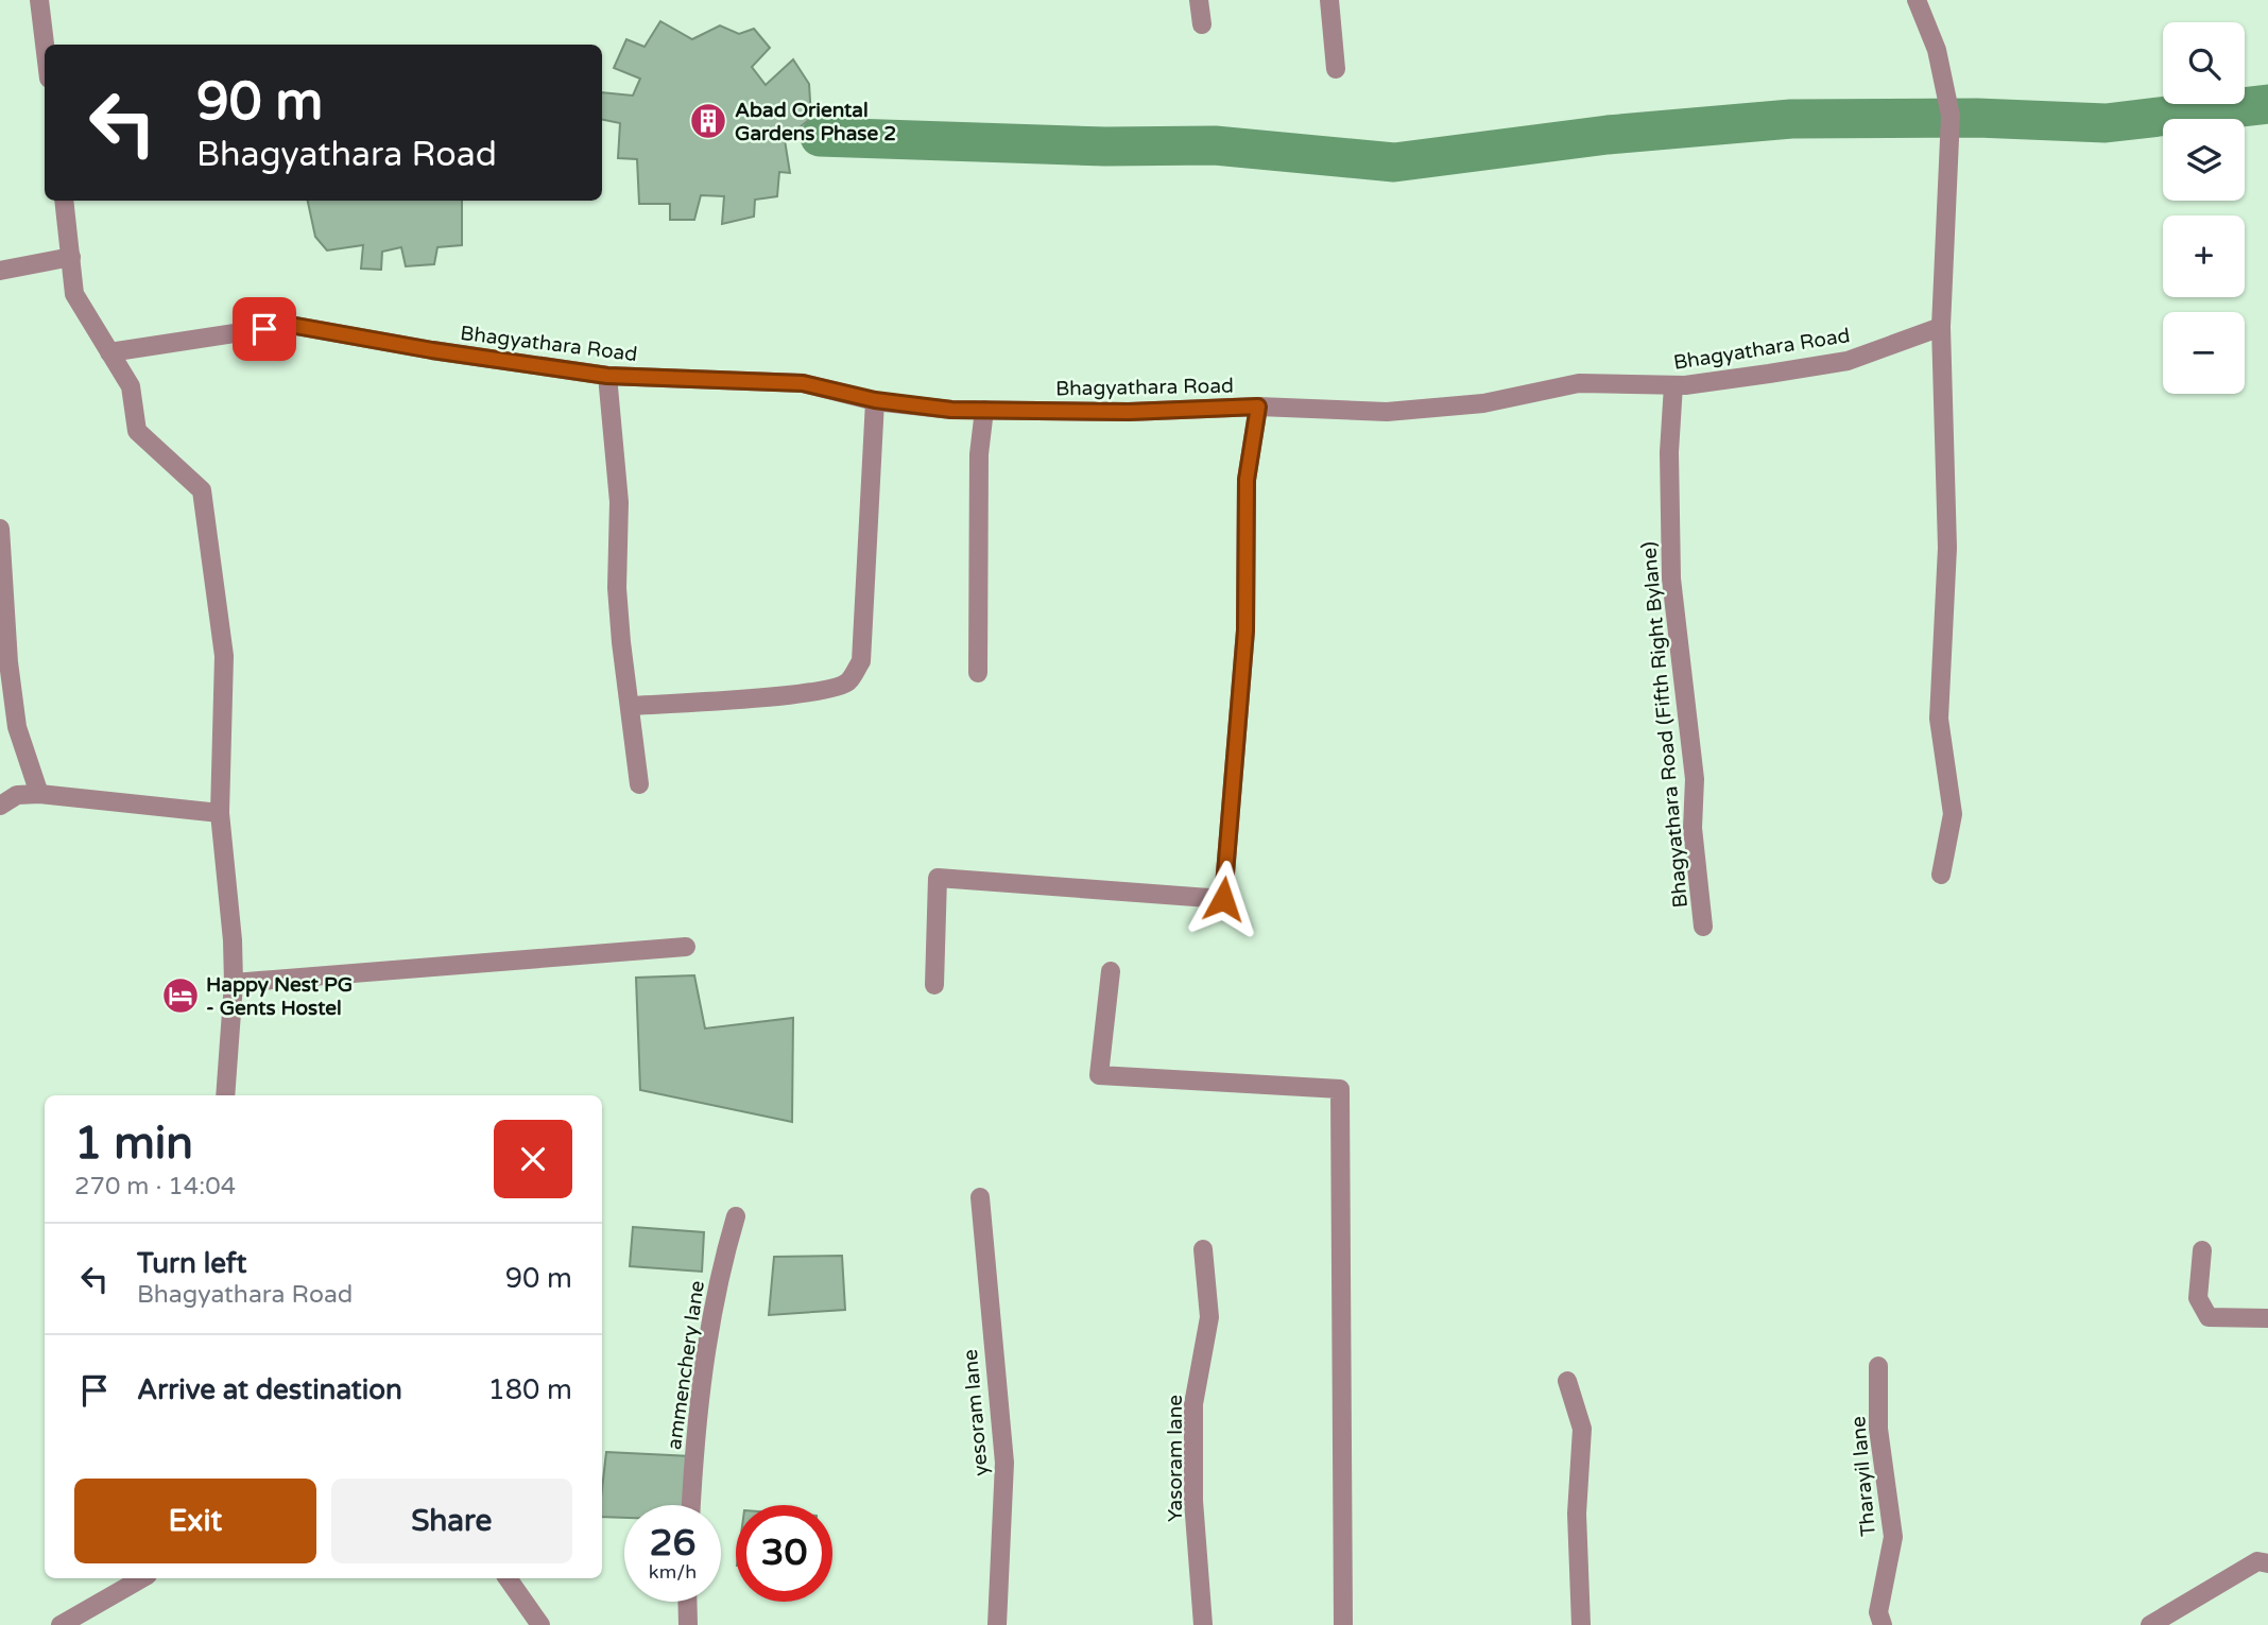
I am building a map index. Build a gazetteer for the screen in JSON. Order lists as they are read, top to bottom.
{
  "streets": {
    "street": [
      "Bhagyathara Road",
      "Bhagyathara Road (Fifth Right Bylane)",
      "ammenchery lane",
      "yesoram lane",
      "Yasoram lane",
      "Tharayil lane"
    ]
  },
  "crossings": [
    ["Bhagyathara Road", "Bhagyathara Road (Fifth Right Bylane)"]
  ],
  "places": {
    "building": ["Abad Oriental Gardens Phase 2"],
    "hotel": ["Happy Nest PG - Gents Hostel"]
  },
  "page": {
    "map_buttons": ["+", "−"],
    "turn": ["90 m", "Bhagyathara Road"],
    "heading": ["1 min", "270 m · 14:04"],
    "list": [
      {
        "name": "Turn left",
        "note": "Bhagyathara Road",
        "value": "90 m"
      },
      {
        "name": "Arrive at destination",
        "value": "180 m"
      }
    ],
    "buttons": ["Exit", "Share"],
    "speed": "26 km/h",
    "limit": "30"
  }
}
